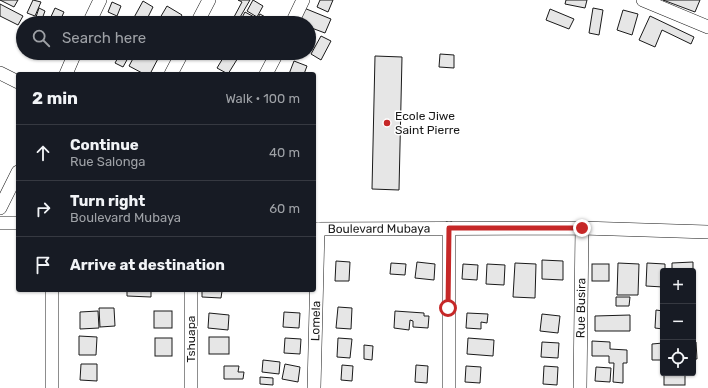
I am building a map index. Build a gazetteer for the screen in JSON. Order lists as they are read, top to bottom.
{
  "streets": {
    "street": [
      "Boulevard Mubaya",
      "Rue Busira",
      "Lomela",
      "Tshuapa"
    ]
  },
  "crossings": [
    ["Boulevard Mubaya", "Rue Busira"]
  ],
  "places": ["Ecole Jiwe Saint Pierre"],
  "page": {
    "search": "Search here",
    "heading": ["2 min", "Walk · 100 m"],
    "list": [
      ["Continue", "Rue Salonga", "40 m"],
      ["Turn right", "Boulevard Mubaya", "60 m"],
      "Arrive at destination"
    ],
    "map_buttons": ["+", "−"]
  }
}
